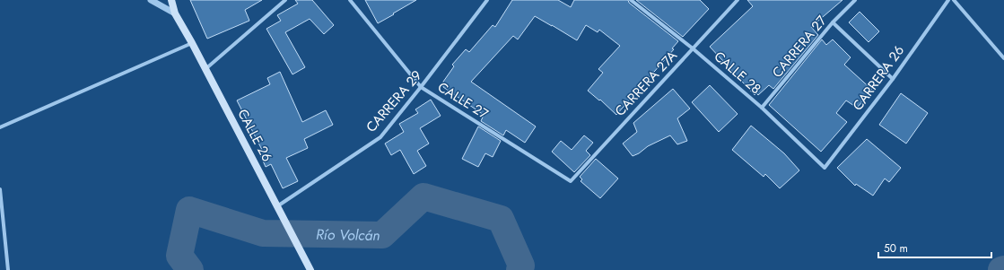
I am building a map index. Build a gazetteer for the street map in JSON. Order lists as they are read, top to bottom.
{
  "streets": {
    "main road": ["CALLE 26"],
    "street": [
      "CARRERA 27",
      "CALLE 28",
      "CARRERA 26",
      "CARRERA 27A",
      "CALLE 27",
      "CARRERA 29"
    ]
  },
  "crossings": [
    ["CARRERA 27", "CALLE 28"],
    ["CALLE 28", "CARRERA 26"],
    ["CALLE 28", "CARRERA 27A"],
    ["CARRERA 27A", "CALLE 27"],
    ["CALLE 27", "CARRERA 29"],
    ["CARRERA 29", "CALLE 26"]
  ],
  "water": ["Río Volcán"],
  "scale_bar": "50 m"
}
